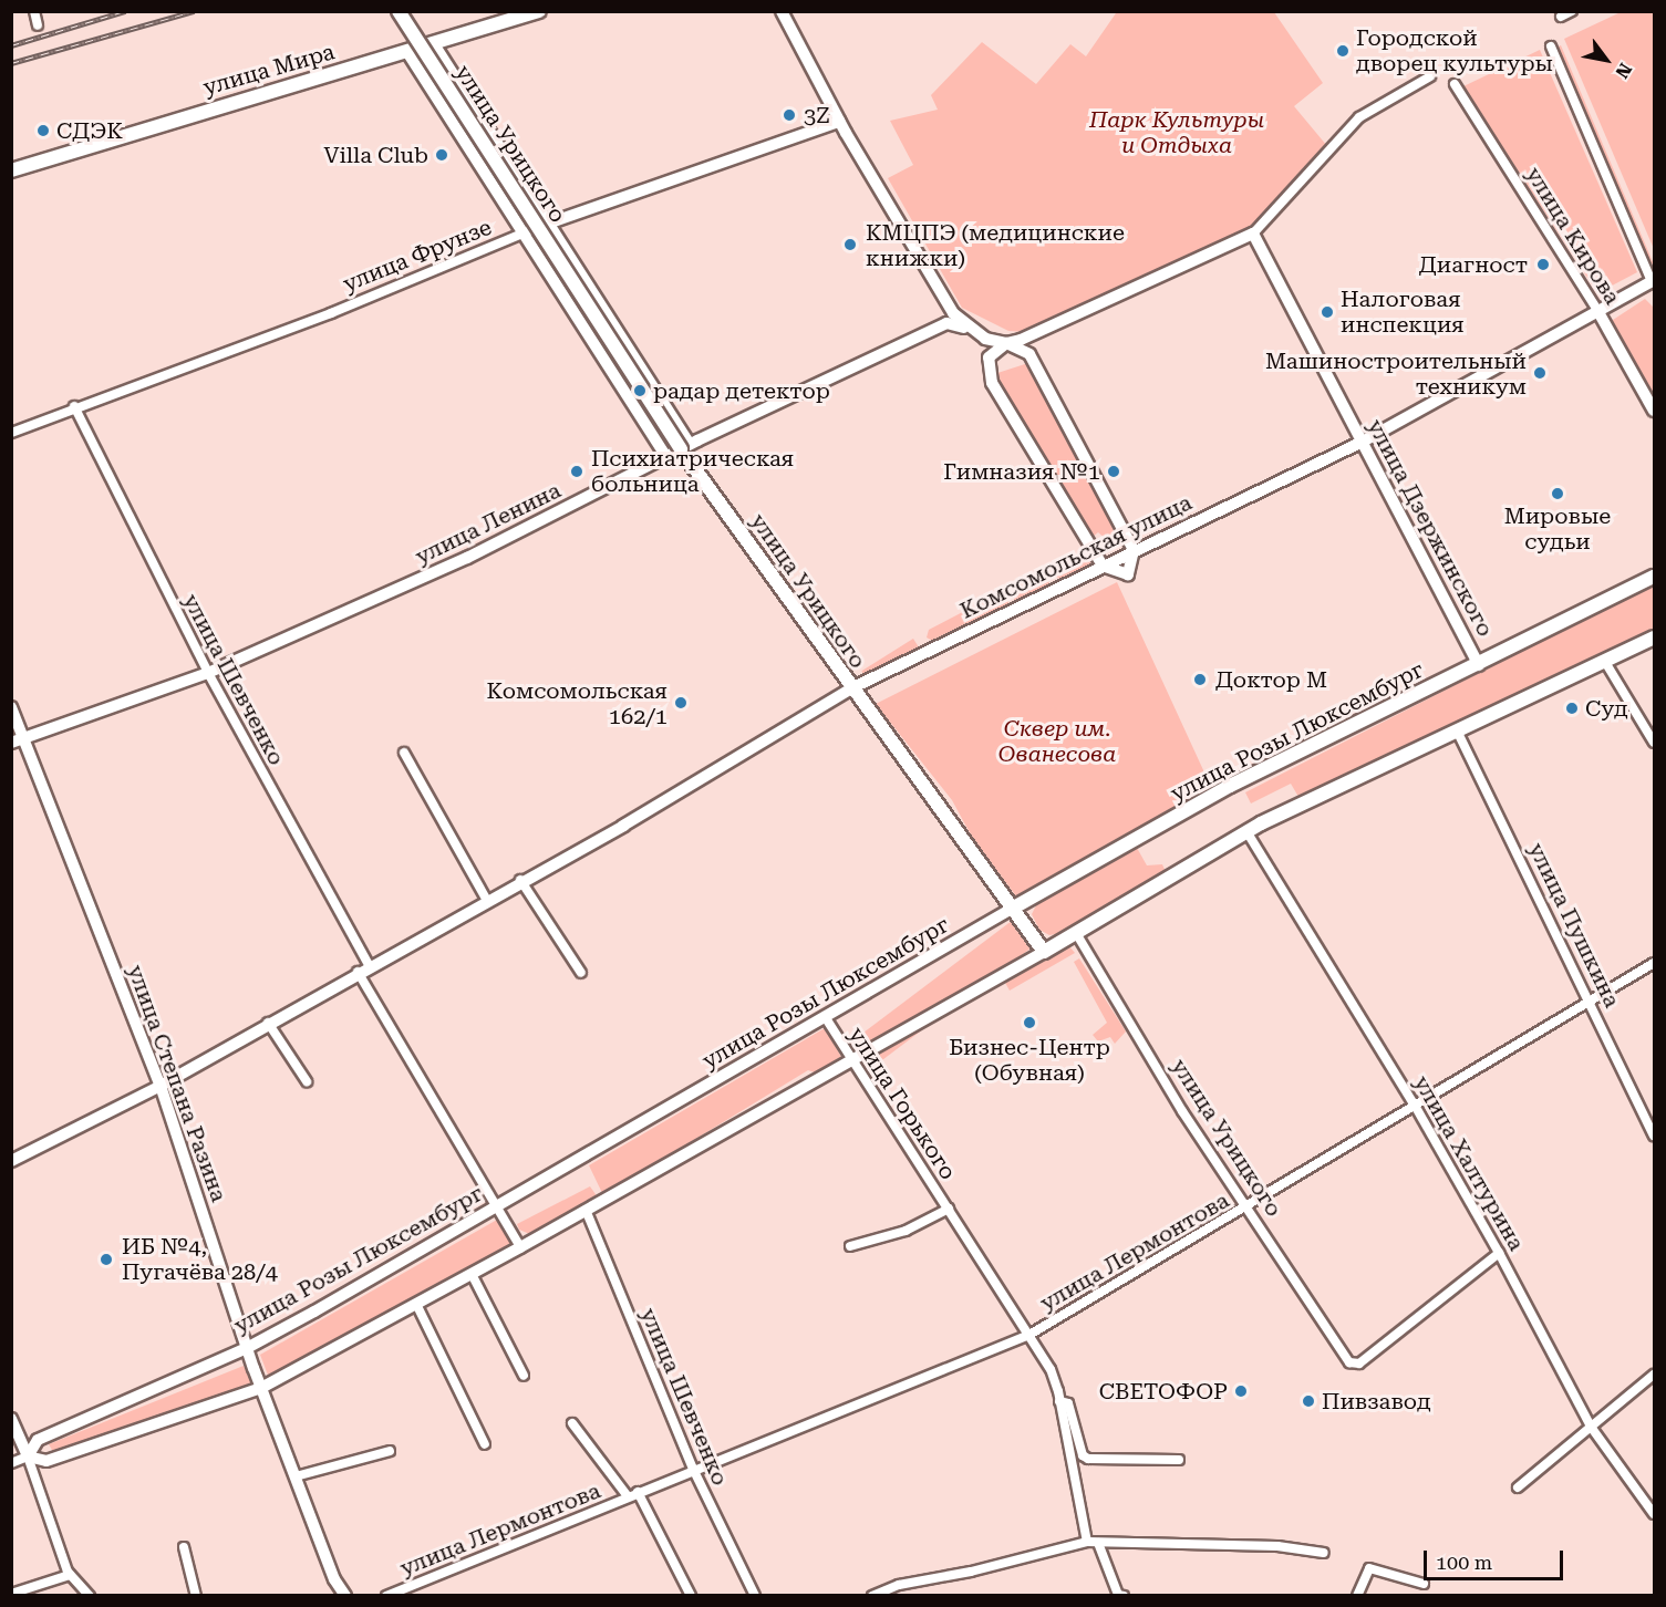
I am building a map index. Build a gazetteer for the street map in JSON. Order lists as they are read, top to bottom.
{
  "streets": {
    "main road": [
      "улица Мира",
      "улица Урицкого",
      "улица Кирова",
      "улица Фрунзе",
      "улица Ленина",
      "улица Дзержинского",
      "Комсомольская улица",
      "улица Розы Люксембург",
      "улица Степана Разина"
    ],
    "street": [
      "улица Шевченко",
      "улица Пушкина",
      "улица Горького",
      "улица Халтурина",
      "улица Лермонтова"
    ]
  },
  "crossings": [
    ["улица Мира", "улица Урицкого"],
    ["улица Урицкого", "улица Фрунзе"],
    ["улица Урицкого", "улица Ленина"],
    ["улица Урицкого", "Комсомольская улица"],
    ["улица Урицкого", "улица Розы Люксембург"],
    ["улица Урицкого", "улица Халтурина"],
    ["улица Урицкого", "улица Лермонтова"],
    ["улица Кирова", "Комсомольская улица"],
    ["улица Фрунзе", "улица Шевченко"],
    ["улица Ленина", "улица Шевченко"],
    ["улица Ленина", "улица Степана Разина"],
    ["улица Дзержинского", "Комсомольская улица"],
    ["улица Дзержинского", "улица Розы Люксембург"],
    ["Комсомольская улица", "улица Шевченко"],
    ["Комсомольская улица", "улица Степана Разина"],
    ["улица Шевченко", "улица Розы Люксембург"],
    ["улица Шевченко", "улица Лермонтова"],
    ["улица Розы Люксембург", "улица Пушкина"],
    ["улица Розы Люксембург", "улица Степана Разина"],
    ["улица Розы Люксембург", "улица Горького"],
    ["улица Розы Люксембург", "улица Халтурина"],
    ["улица Пушкина", "улица Лермонтова"],
    ["улица Горького", "улица Лермонтова"],
    ["улица Халтурина", "улица Лермонтова"]
  ],
  "parks": ["Парк Культуры и Отдыха", "Сквер им. Ованесова"],
  "places": [
    "Городской дворец культуры",
    "3Z",
    "СДЭК",
    "Villa Club",
    "КМЦПЭ (медицинские книжки)",
    "Диагност",
    "Налоговая инспекция",
    "Машиностроительный техникум",
    "радар детектор",
    "Психиатрическая больница",
    "Гимназия №1",
    "Мировые судьи",
    "Доктор М",
    "Комсомольская 162/1",
    "Суд",
    "Бизнес-Центр (Обувная)",
    "ИБ №4, Пугачёва 28/4",
    "СВЕТОФОР",
    "Пивзавод"
  ],
  "scale_bar": "100 m",
  "north": "bottom right"
}
